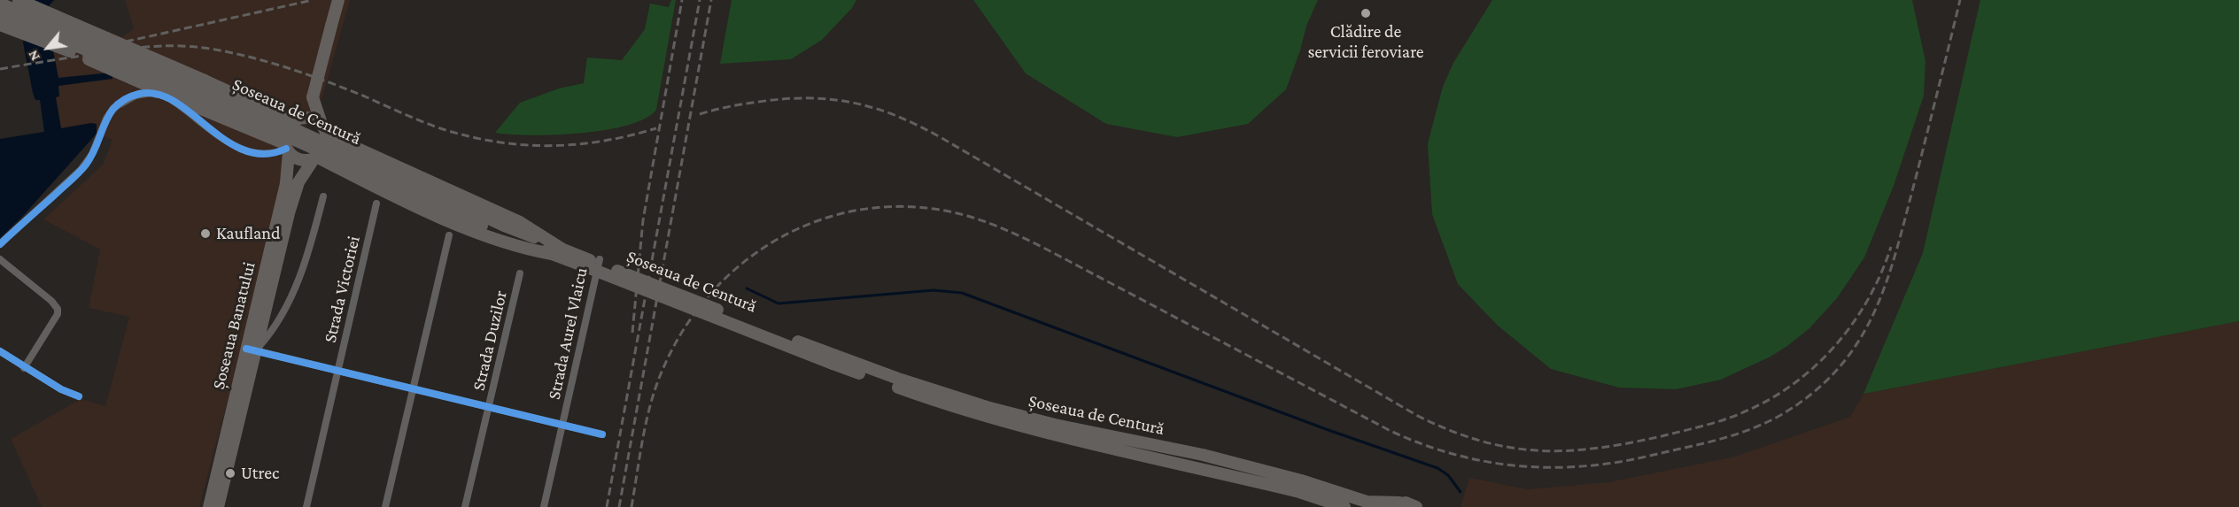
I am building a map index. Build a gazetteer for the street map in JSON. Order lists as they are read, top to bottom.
{
  "streets": {
    "main road": ["Șoseaua de Centură", "Șoseaua Banatului"],
    "street": ["Strada Victoriei", "Strada Aurel Vlaicu", "Strada Duzilor"]
  },
  "crossings": [
    ["Șoseaua de Centură", "Strada Aurel Vlaicu"]
  ],
  "places": ["Clădire de servicii feroviare", "Kaufland", "Utrec"],
  "north": "bottom left"
}
